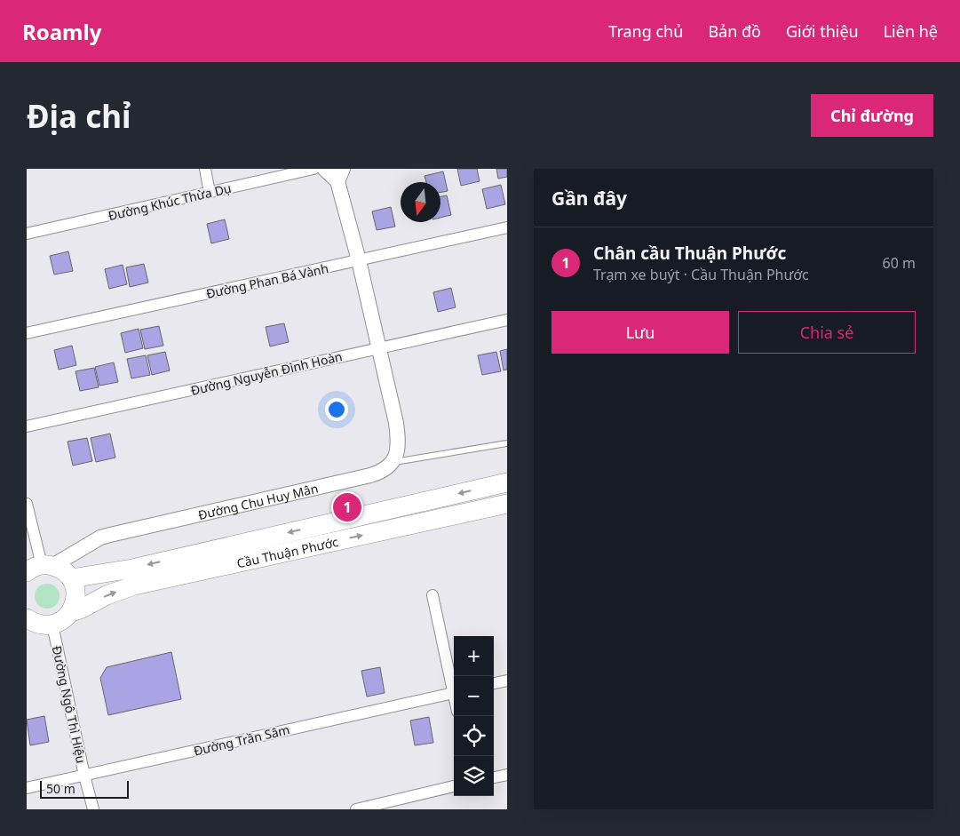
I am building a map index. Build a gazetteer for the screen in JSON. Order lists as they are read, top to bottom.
{
  "streets": {
    "main road": ["Cầu Thuận Phước"],
    "street": [
      "Đường Khúc Thừa Dụ",
      "Đường Phan Bá Vành",
      "Đường Nguyễn Đình Hoàn",
      "Đường Chu Huy Mân",
      "Đường Ngô Thì Hiệu",
      "Đường Trần Sâm"
    ]
  },
  "crossings": [
    ["Cầu Thuận Phước", "Đường Ngô Thì Hiệu"],
    ["Đường Ngô Thì Hiệu", "Đường Trần Sâm"]
  ],
  "scale_bar": "50 m",
  "north": "bottom",
  "page": {
    "header": "Roamly",
    "nav": [
      "Trang chủ",
      "Bản đồ",
      "Giới thiệu",
      "Liên hệ"
    ],
    "buttons": [
      "Chỉ đường",
      ["Lưu", "Chia sẻ"]
    ],
    "title": "Địa chỉ",
    "heading": "Gần đây",
    "list": [
      {
        "mark": "1",
        "name": "Chân cầu Thuận Phước",
        "note": "Trạm xe buýt · Cầu Thuận Phước",
        "value": "60 m"
      }
    ],
    "pins": "1",
    "map_buttons": ["+", "−"],
    "scale": "50 m"
  }
}
